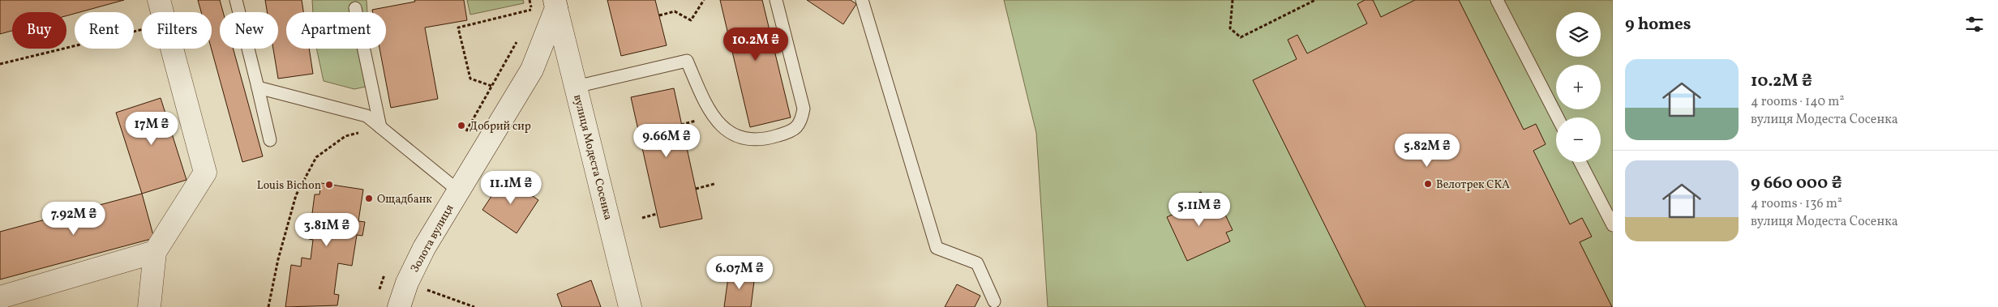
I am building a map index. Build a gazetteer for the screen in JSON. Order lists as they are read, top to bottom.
{
  "streets": {
    "street": ["вулиця Модеста Сосенка", "Золота вулиця"]
  },
  "crossings": [
    ["вулиця Модеста Сосенка", "Золота вулиця"]
  ],
  "places": [
    "Добрий сир",
    "Велотрек СКА",
    "Louis Bichon",
    "Ощадбанк"
  ],
  "page": {
    "heading": "9 homes",
    "map_buttons": ["+", "−"],
    "chip": [
      "Buy",
      "Rent",
      "Filters",
      "New",
      "Apartment"
    ],
    "price": [
      "10.2M ₴",
      "17M ₴",
      "9.66M ₴",
      "5.82M ₴",
      "11.1M ₴",
      "5.11M ₴",
      "7.92M ₴",
      "3.81M ₴",
      "6.07M ₴"
    ],
    "list": [
      {
        "name": "10.2M ₴",
        "note": "4 rooms · 140 m² · вулиця Модеста Сосенка"
      },
      {
        "name": "9 660 000 ₴",
        "note": "4 rooms · 136 m² · вулиця Модеста Сосенка"
      }
    ]
  }
}
